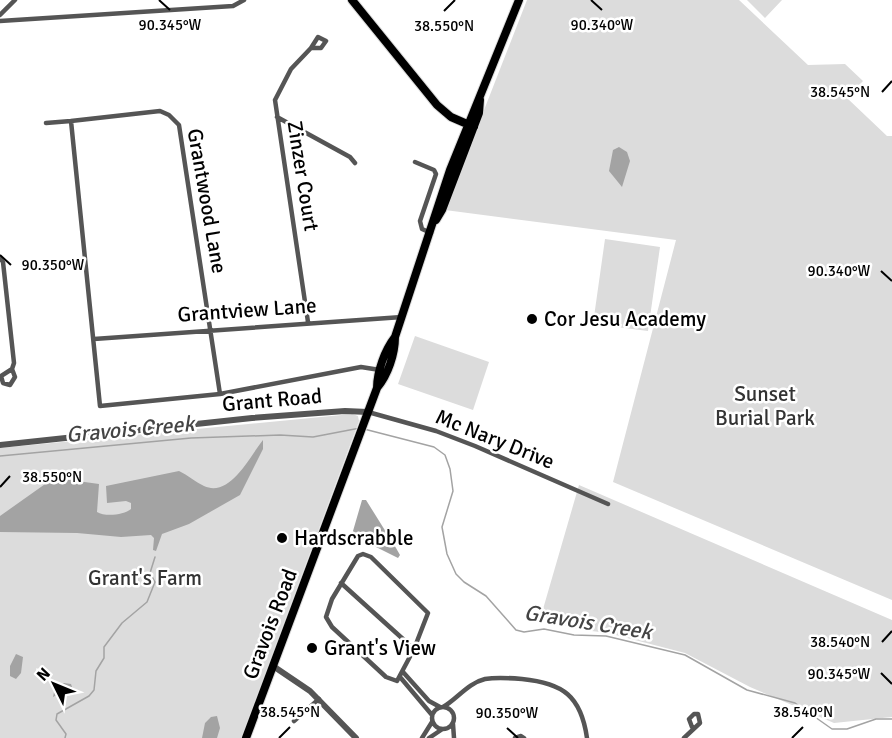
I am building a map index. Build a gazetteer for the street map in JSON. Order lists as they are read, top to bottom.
{
  "streets": {
    "main road": ["Gravois Road"],
    "street": [
      "Zinzer Court",
      "Grantwood Lane",
      "Grantview Lane",
      "Grant Road",
      "Mc Nary Drive"
    ]
  },
  "crossings": [
    ["Zinzer Court", "Grantview Lane"],
    ["Grantwood Lane", "Grantview Lane"],
    ["Grantview Lane", "Gravois Road"],
    ["Grant Road", "Mc Nary Drive"],
    ["Grant Road", "Gravois Road"],
    ["Mc Nary Drive", "Gravois Road"]
  ],
  "water": ["Gravois Creek"],
  "parks": ["Sunset Burial Park", "Grant's Farm"],
  "places": ["Cor Jesu Academy", "Hardscrabble", "Grant's View"],
  "north": "top left",
  "coordinates": [
    "90.345°W",
    "90.340°W",
    "38.550°N",
    "38.545°N",
    "90.350°W",
    "38.540°N"
  ]
}
